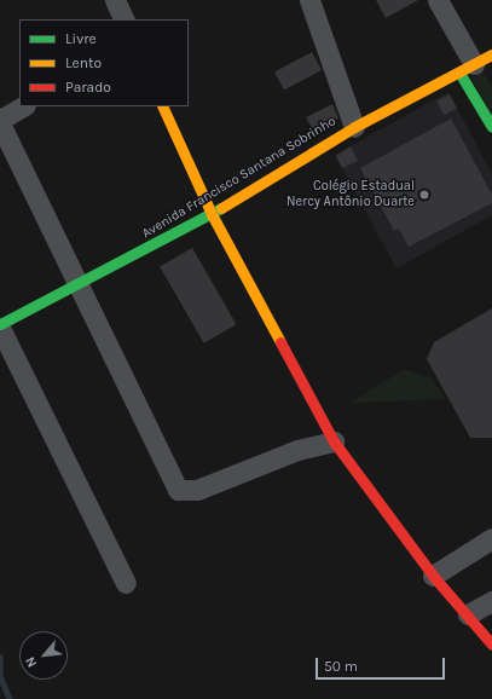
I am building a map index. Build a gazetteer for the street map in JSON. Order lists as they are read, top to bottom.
{
  "streets": {
    "street": ["Avenida Francisco Santana Sobrinho"]
  },
  "places": ["Colégio Estadual Nercy Antônio Duarte"],
  "legend": ["Livre", "Lento", "Parado"],
  "scale_bar": "50 m",
  "north": "bottom left"
}
